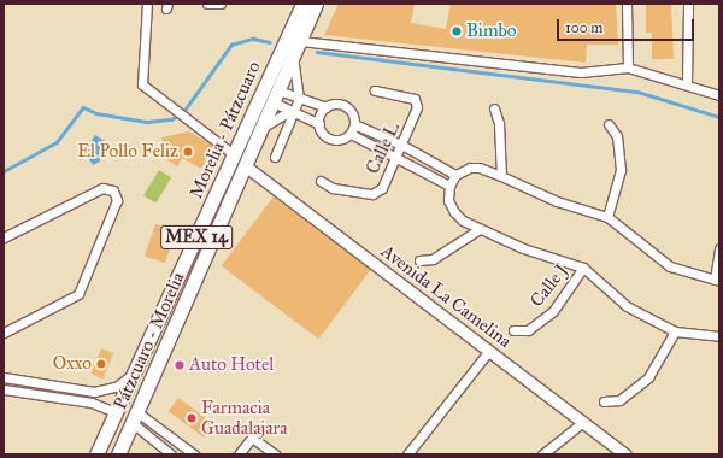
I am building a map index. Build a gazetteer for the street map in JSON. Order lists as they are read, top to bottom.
{
  "streets": {
    "main road": ["Morelia - Pátzcuaro", "MEX 14", "Pátzcuaro - Morelia"],
    "street": ["Calle L", "Calle J", "Avenida La Camelina"]
  },
  "crossings": [
    ["Avenida La Camelina", "Pátzcuaro - Morelia"]
  ],
  "places": [
    "Bimbo",
    "El Pollo Feliz",
    "Oxxo",
    "Auto Hotel",
    "Farmacia Guadalajara"
  ],
  "scale_bar": "100 m"
}
